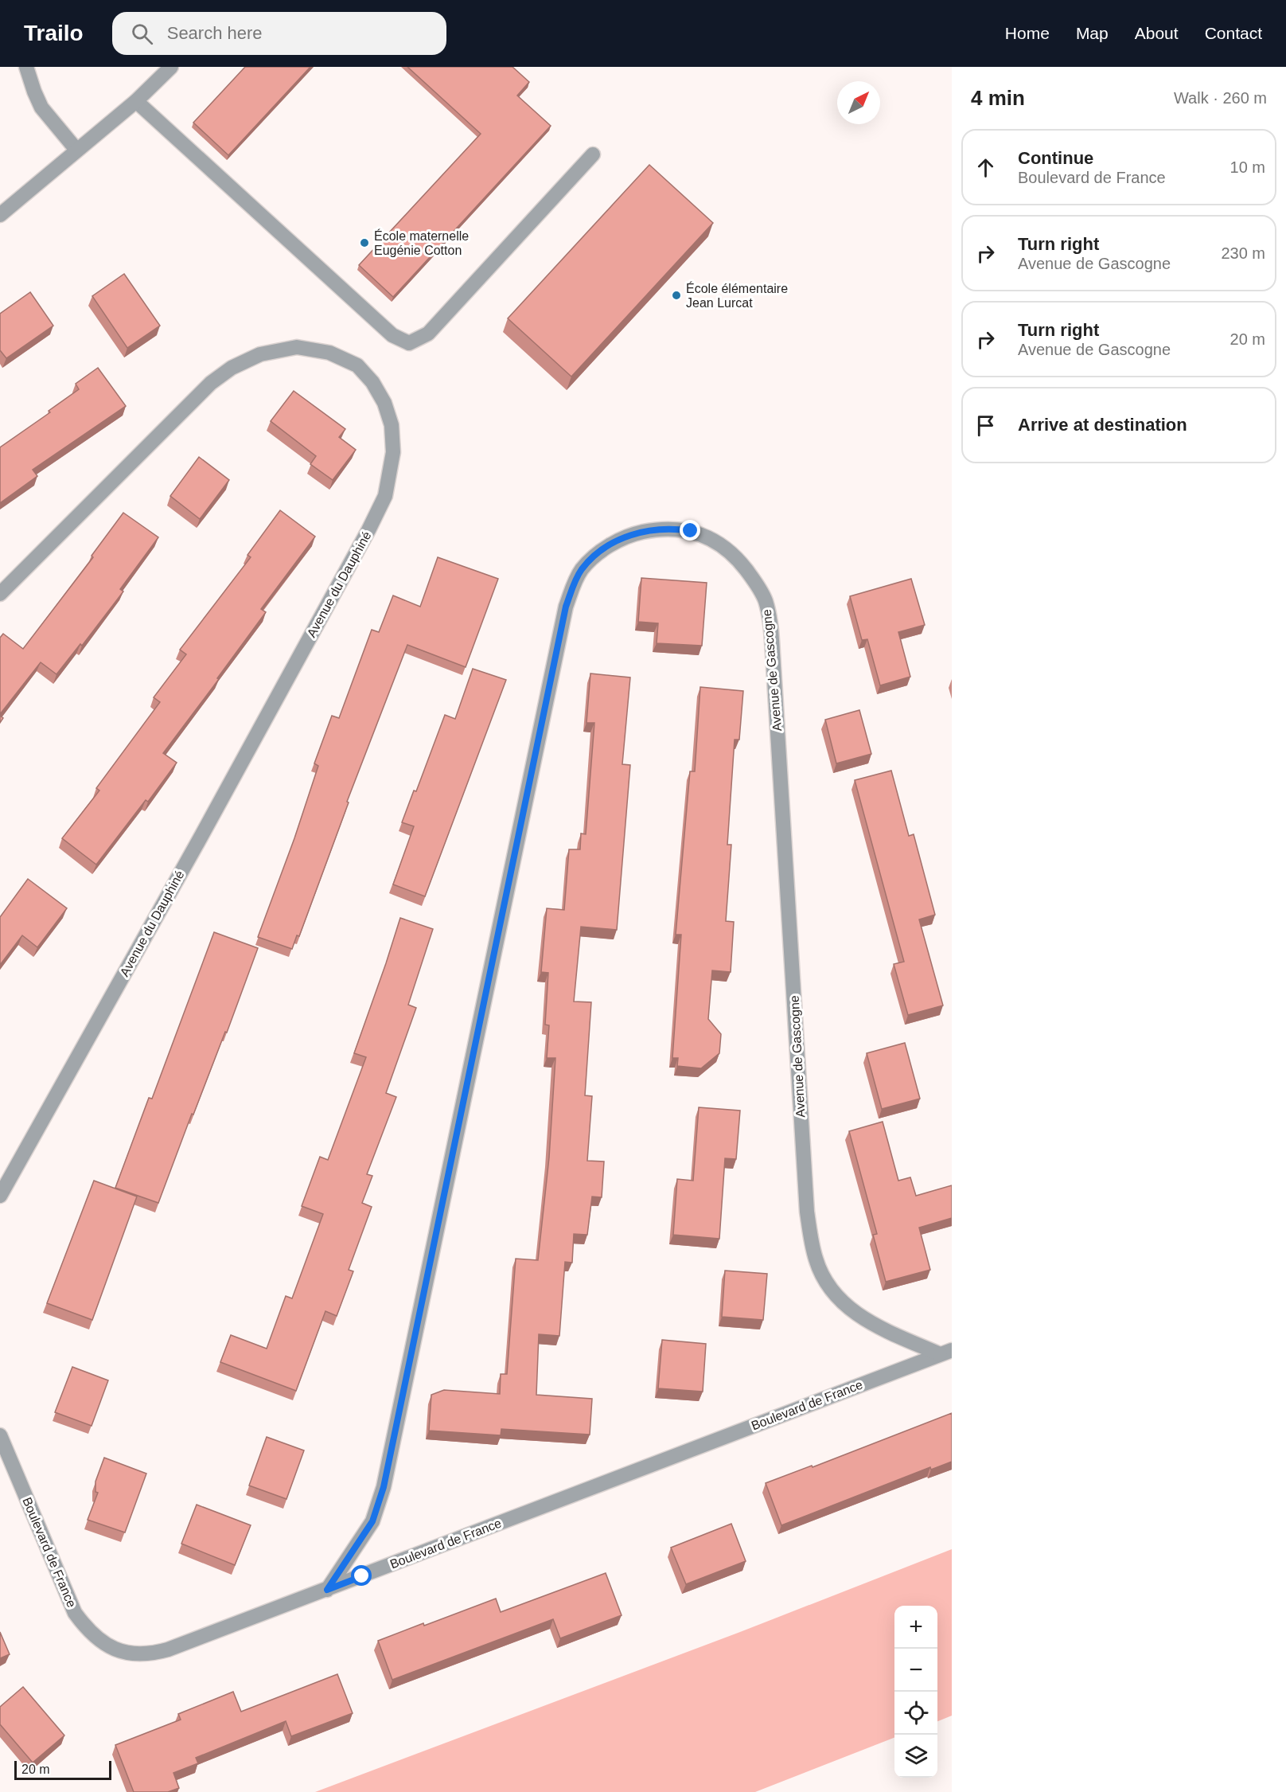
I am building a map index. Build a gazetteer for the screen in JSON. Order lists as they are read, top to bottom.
{
  "streets": {
    "street": ["Avenue du Dauphiné", "Avenue de Gascogne", "Boulevard de France"]
  },
  "crossings": [
    ["Avenue de Gascogne", "Boulevard de France"]
  ],
  "places": ["École maternelle Eugénie Cotton", "École élémentaire Jean Lurcat"],
  "scale_bar": "20 m",
  "north": "top right",
  "page": {
    "header": "Trailo",
    "search": "Search here",
    "nav": [
      "Home",
      "Map",
      "About",
      "Contact"
    ],
    "heading": ["4 min", "Walk · 260 m"],
    "list": [
      ["Continue", "Boulevard de France", "10 m"],
      ["Turn right", "Avenue de Gascogne", "230 m"],
      ["Turn right", "Avenue de Gascogne", "20 m"],
      "Arrive at destination"
    ],
    "map_buttons": ["+", "−"],
    "scale": "20 m"
  }
}
